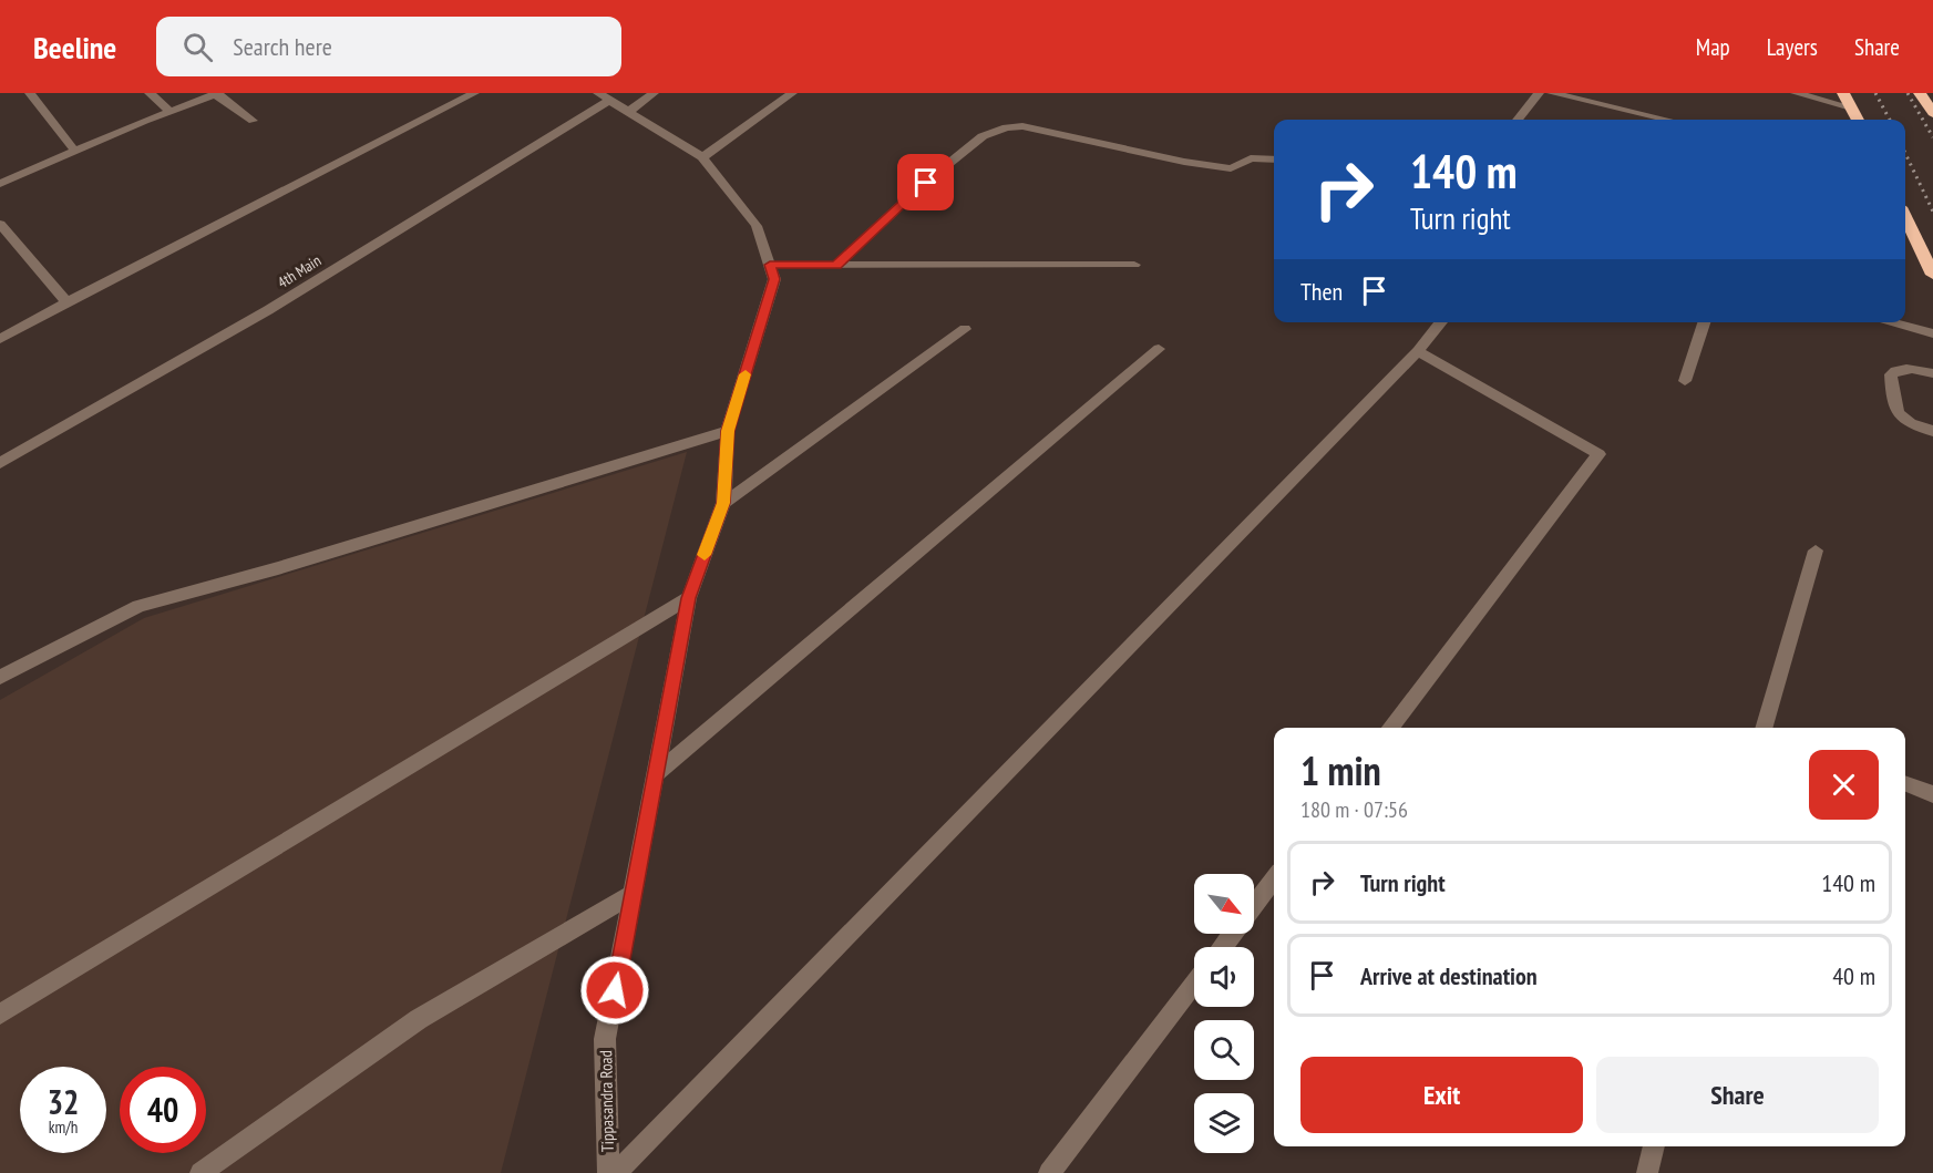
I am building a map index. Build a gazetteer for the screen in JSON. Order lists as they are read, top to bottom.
{
  "streets": {
    "street": ["4th Main", "Tippasandra Road"]
  },
  "crossings": [
    ["4th Main", "Tippasandra Road"]
  ],
  "north": "bottom right",
  "page": {
    "header": "Beeline",
    "search": "Search here",
    "nav": ["Map", "Layers", "Share"],
    "turn": ["140 m", "Turn right"],
    "then": "Then",
    "heading": ["1 min", "180 m · 07:56"],
    "list": [
      {
        "name": "Turn right",
        "value": "140 m"
      },
      {
        "name": "Arrive at destination",
        "value": "40 m"
      }
    ],
    "buttons": ["Exit", "Share"],
    "speed": "32 km/h",
    "limit": "40"
  }
}
